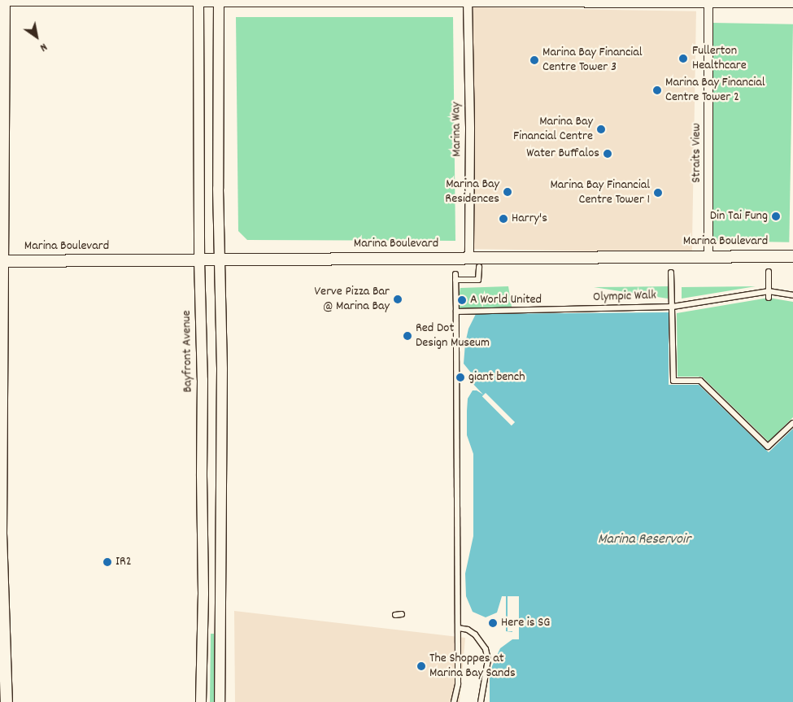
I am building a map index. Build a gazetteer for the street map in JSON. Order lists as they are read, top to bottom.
{
  "streets": {
    "main road": ["Marina Boulevard", "Bayfront Avenue"],
    "street": ["Marina Way", "Straits View", "Olympic Walk"]
  },
  "crossings": [
    ["Marina Way", "Marina Boulevard"],
    ["Straits View", "Marina Boulevard"],
    ["Marina Boulevard", "Bayfront Avenue"]
  ],
  "water": ["Marina Reservoir"],
  "places": [
    "Fullerton Healthcare",
    "Marina Bay Financial Centre Tower 3",
    "Marina Bay Financial Centre Tower 2",
    "Marina Bay Financial Centre",
    "Water Buffalos",
    "Marina Bay Residences",
    "Marina Bay Financial Centre Tower 1",
    "Din Tai Fung",
    "Harry's",
    "Verve Pizza Bar @ Marina Bay",
    "A World United",
    "Red Dot Design Museum",
    "giant bench",
    "IR2",
    "Here is SG",
    "The Shoppes at Marina Bay Sands"
  ],
  "north": "bottom right"
}
